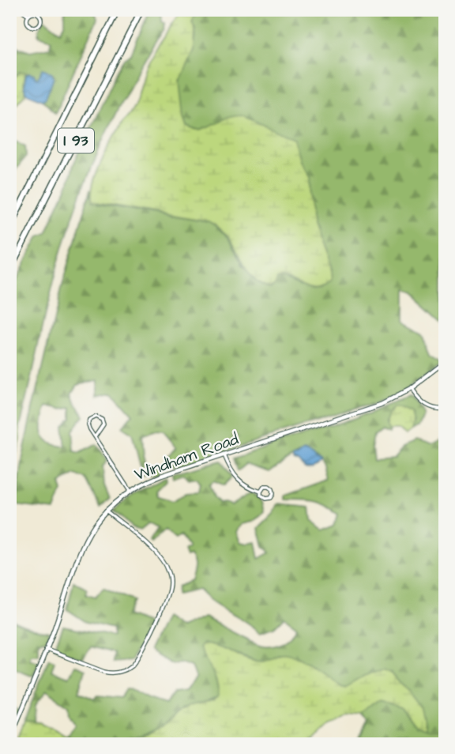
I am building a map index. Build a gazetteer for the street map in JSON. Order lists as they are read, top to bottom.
{
  "streets": {
    "highway": ["I 93"],
    "street": ["Windham Road"]
  }
}
